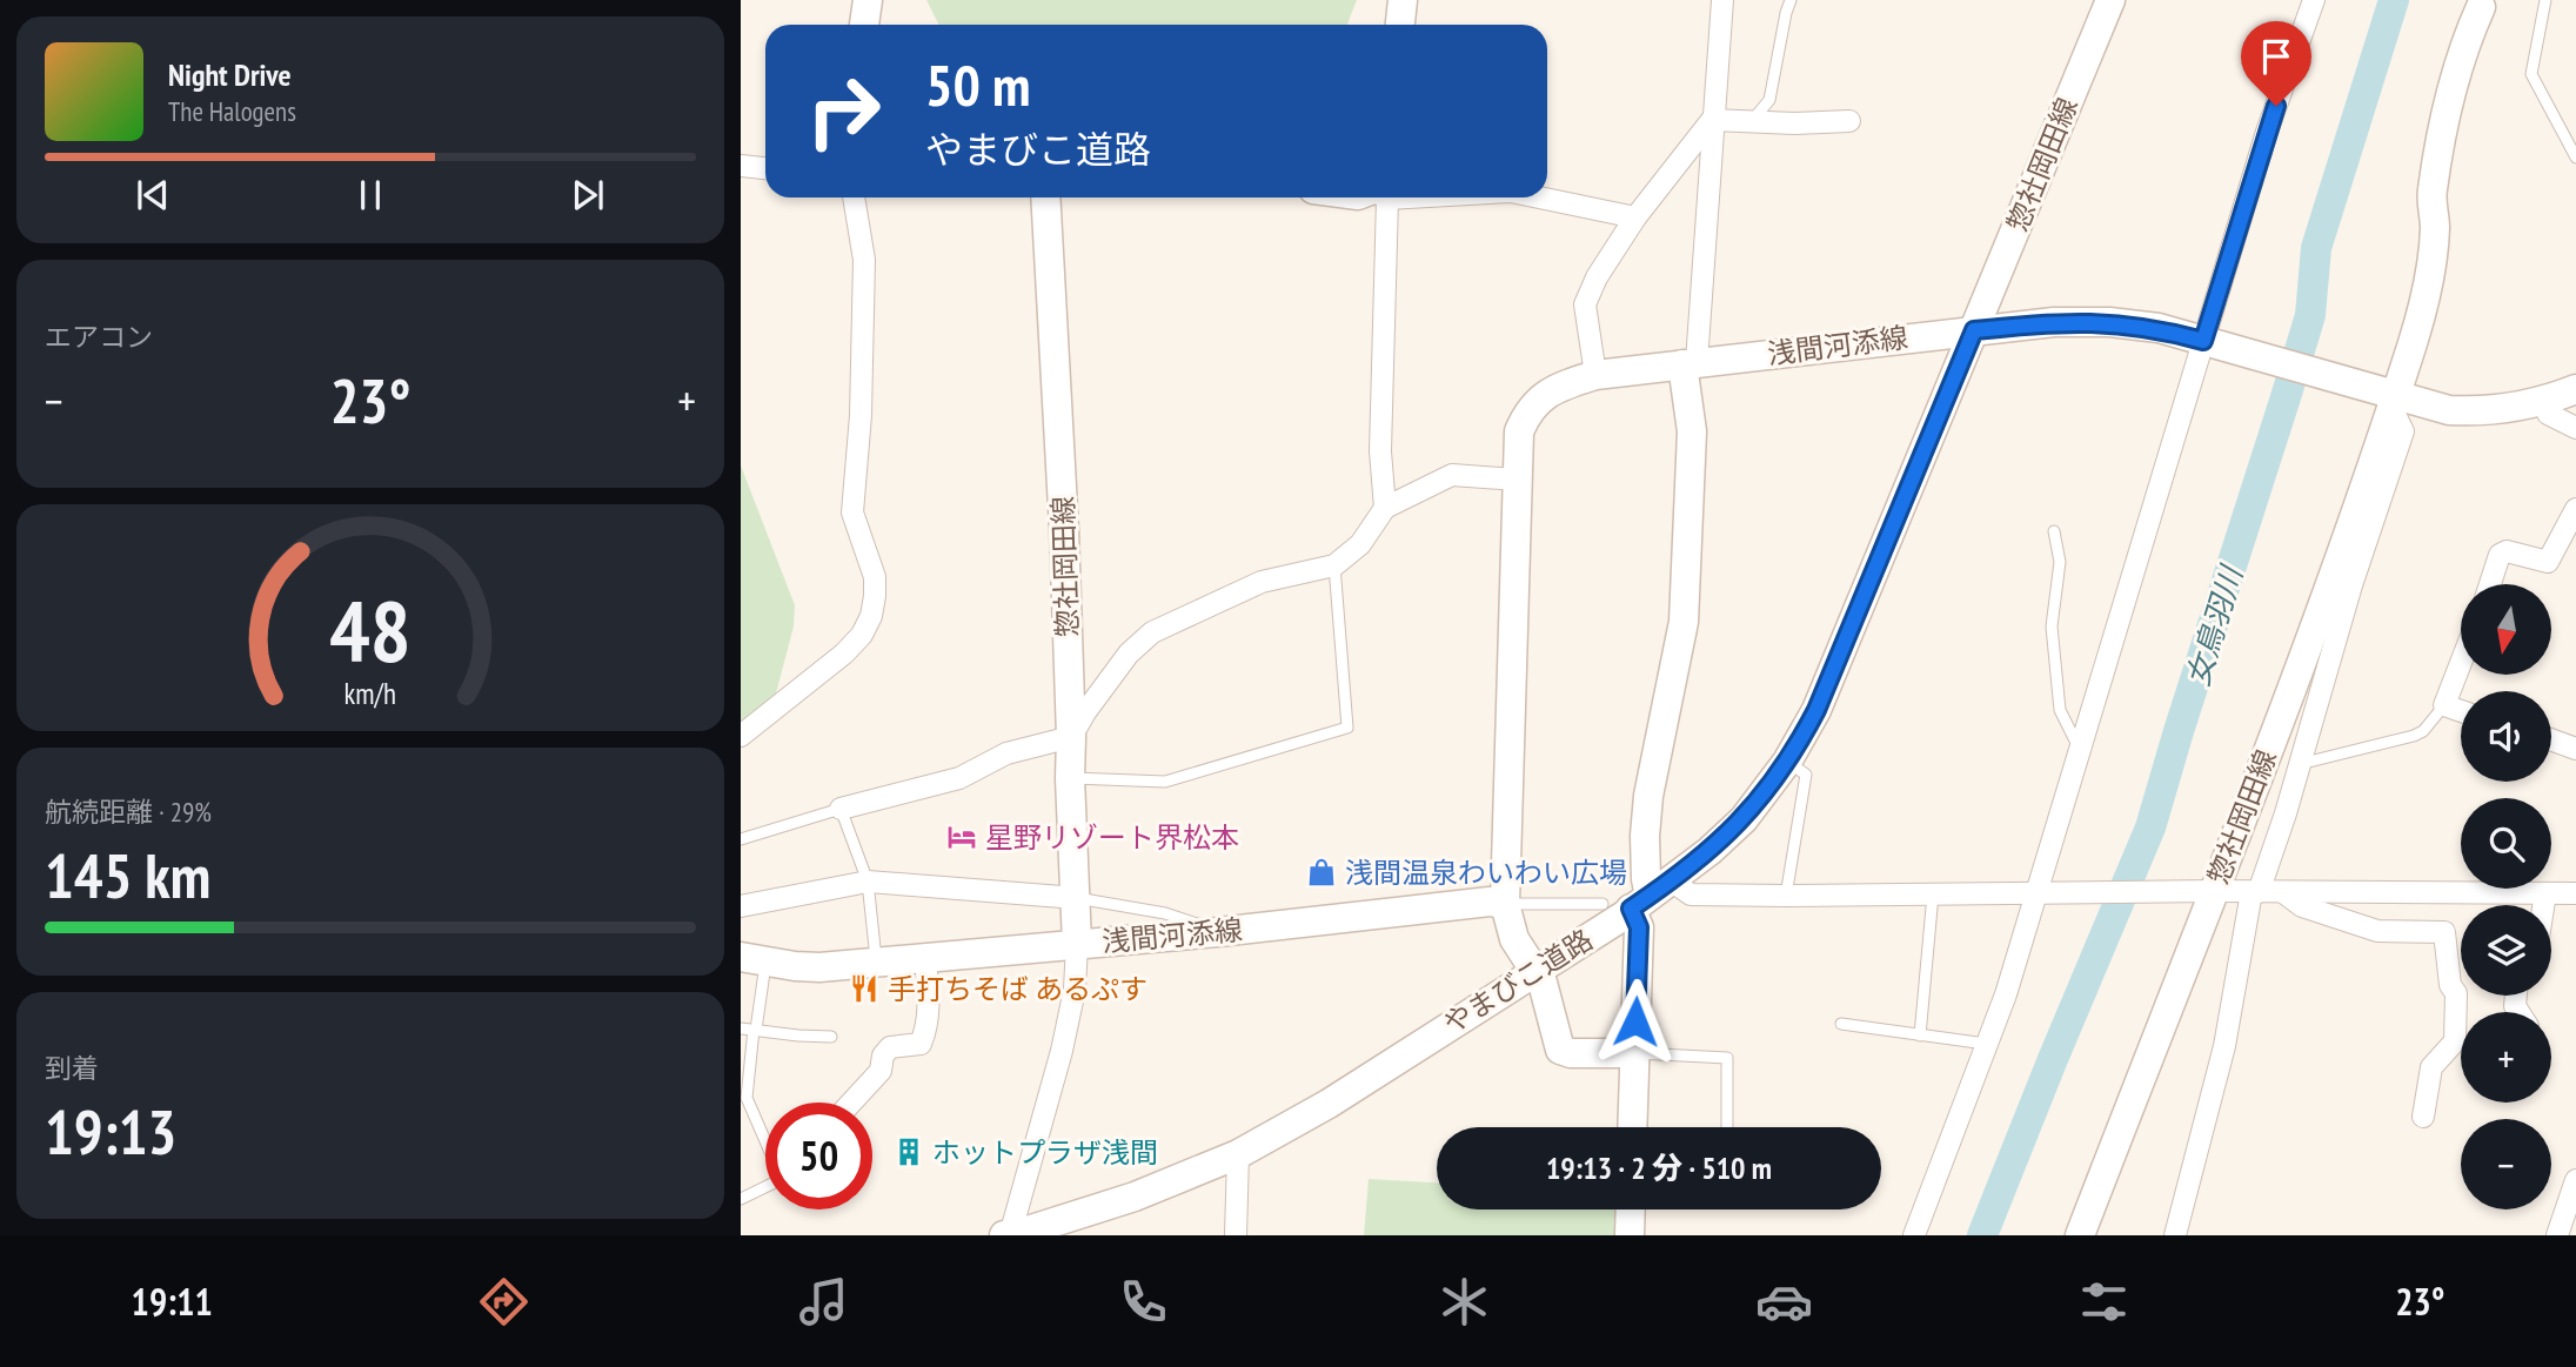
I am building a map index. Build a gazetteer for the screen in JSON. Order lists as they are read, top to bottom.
{
  "streets": {
    "main road": ["惣社岡田線", "浅間河添線", "やまびこ道路"]
  },
  "crossings": [
    ["惣社岡田線", "浅間河添線"],
    ["惣社岡田線", "やまびこ道路"],
    ["浅間河添線", "やまびこ道路"]
  ],
  "water": ["女鳥羽川"],
  "places": {
    "hotel": ["星野リゾート界松本"],
    "shop": ["浅間温泉わいわい広場"],
    "restaurant": ["手打ちそば あるぷす"],
    "building": ["ホットプラザ浅間"]
  },
  "north": "bottom",
  "page": {
    "turn": ["50 m", "やまびこ道路"],
    "song": ["Night Drive", "The Halogens"],
    "tile": [
      "エアコン",
      ["航続距離 · 29%", "145 km"],
      ["到着", "19:13"]
    ],
    "heat": ["−", "23°", "+"],
    "map_buttons": ["+", "−"],
    "limit": "50",
    "trip": "19:13 · 2 分 · 510 m",
    "tabs": ["19:11", "23°"],
    "gauge": ["48", "km/h"]
  }
}
